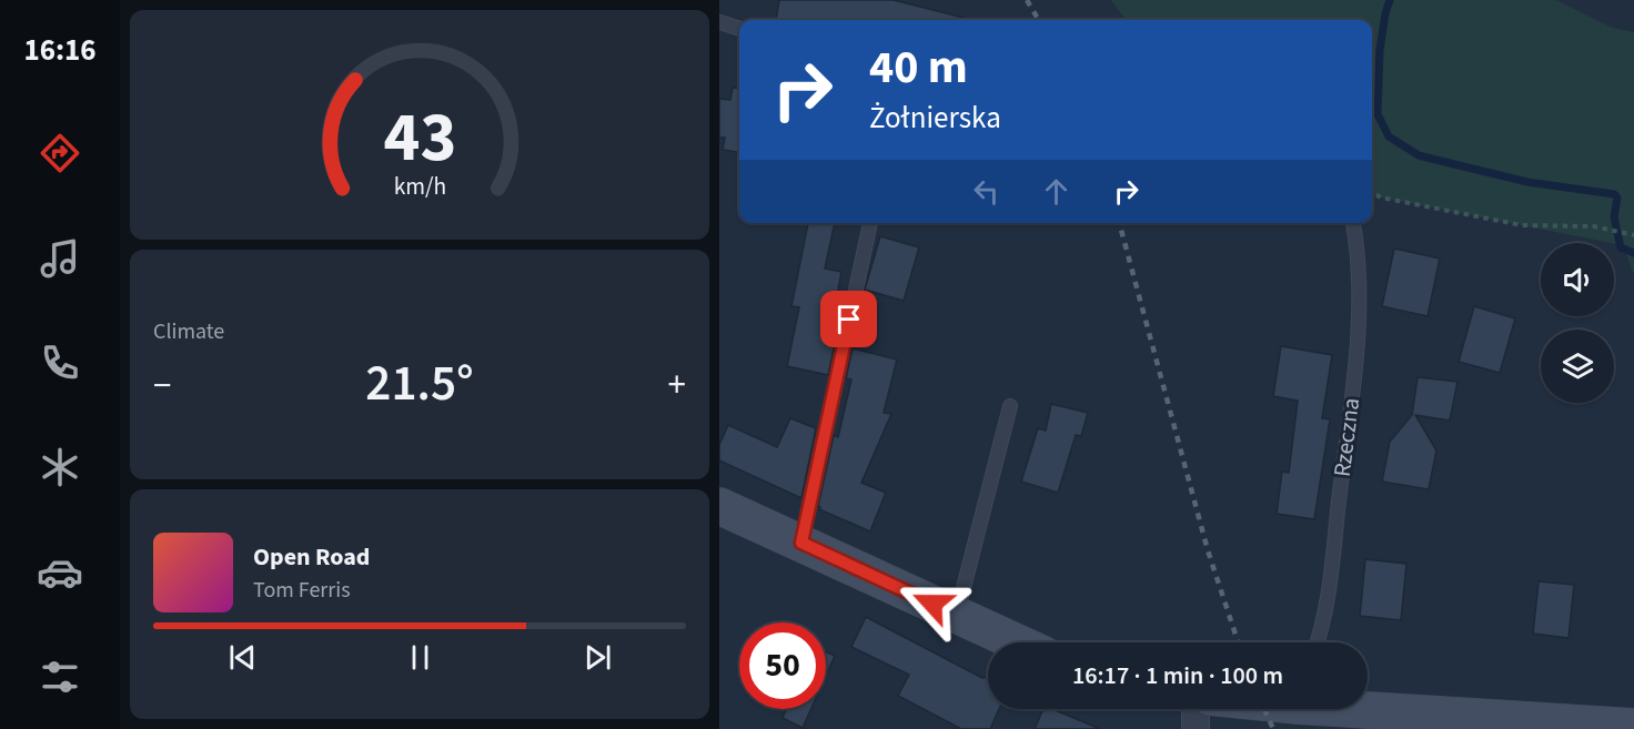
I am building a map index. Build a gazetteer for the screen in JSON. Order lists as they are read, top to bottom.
{
  "streets": {
    "lane": ["Rzeczna"]
  },
  "page": {
    "tabs": "16:16",
    "turn": ["40 m", "Żołnierska"],
    "tile": "Climate",
    "heat": ["−", "21.5°", "+"],
    "song": ["Open Road", "Tom Ferris"],
    "limit": "50",
    "trip": "16:17 · 1 min · 100 m",
    "gauge": ["43", "km/h"]
  }
}
